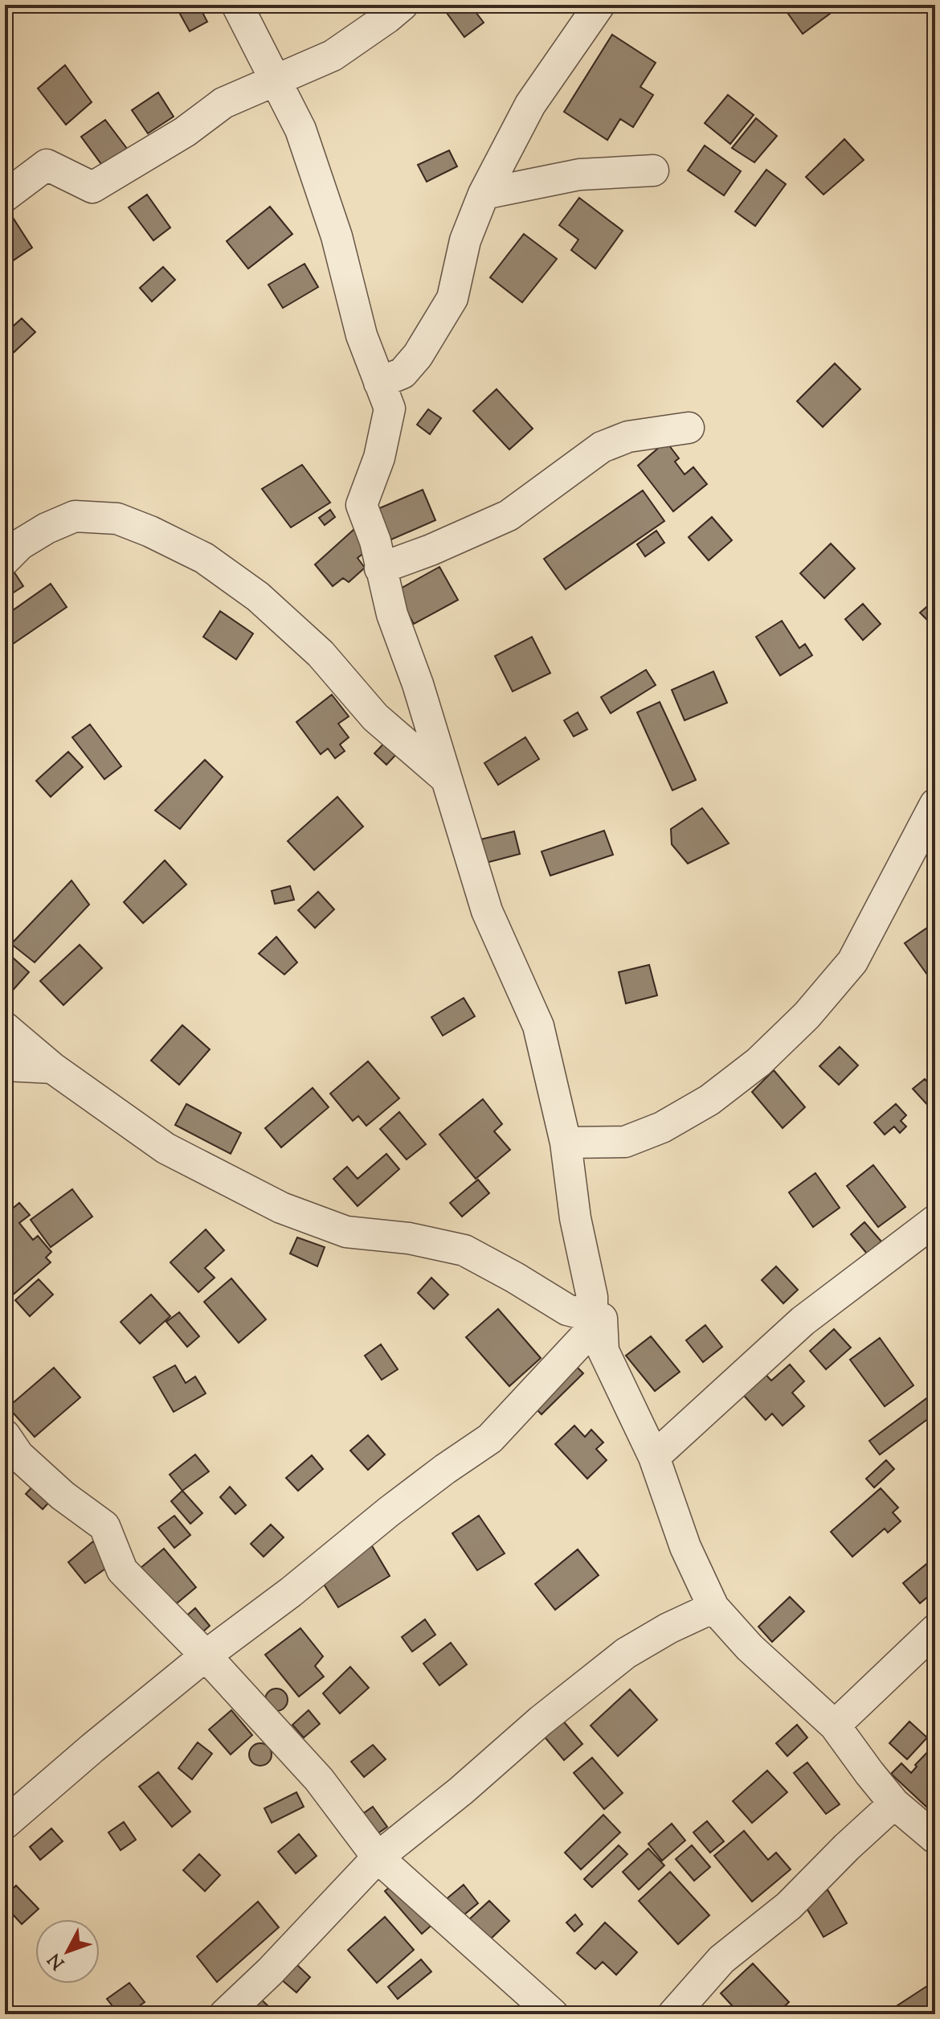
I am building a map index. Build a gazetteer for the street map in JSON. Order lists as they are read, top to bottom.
{
  "north": "bottom left"
}
